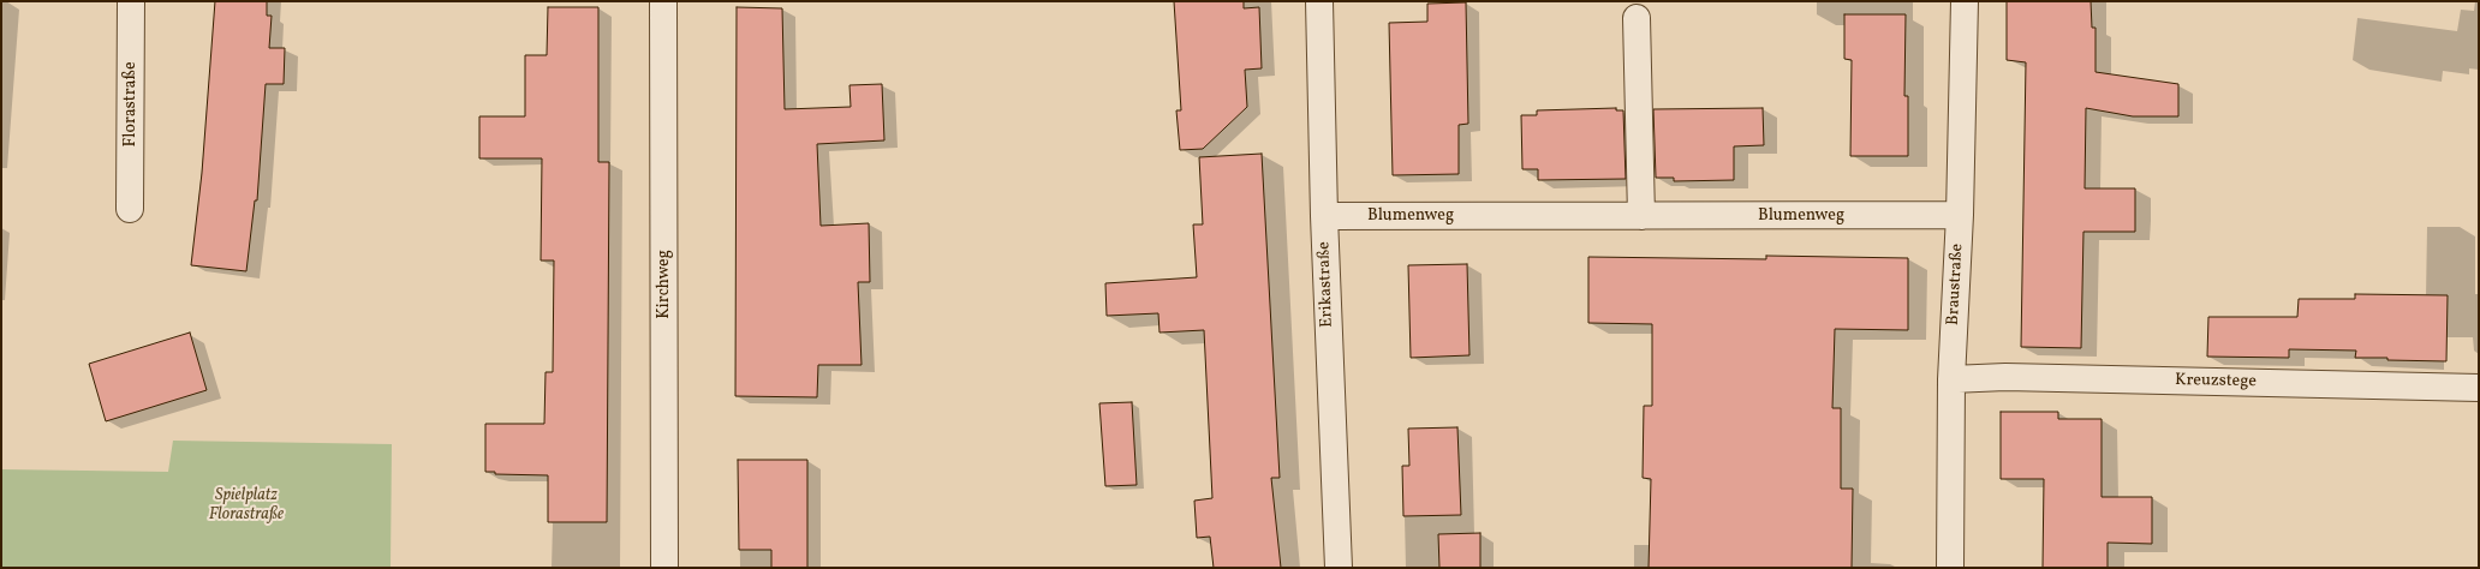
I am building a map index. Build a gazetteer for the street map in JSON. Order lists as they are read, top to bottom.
{
  "streets": {
    "street": [
      "Florastraße",
      "Blumenweg",
      "Kirchweg",
      "Erikastraße",
      "Braustraße",
      "Kreuzstege"
    ]
  },
  "crossings": [
    ["Blumenweg", "Erikastraße"],
    ["Blumenweg", "Braustraße"],
    ["Braustraße", "Kreuzstege"]
  ],
  "parks": ["Spielplatz Florastraße"]
}
